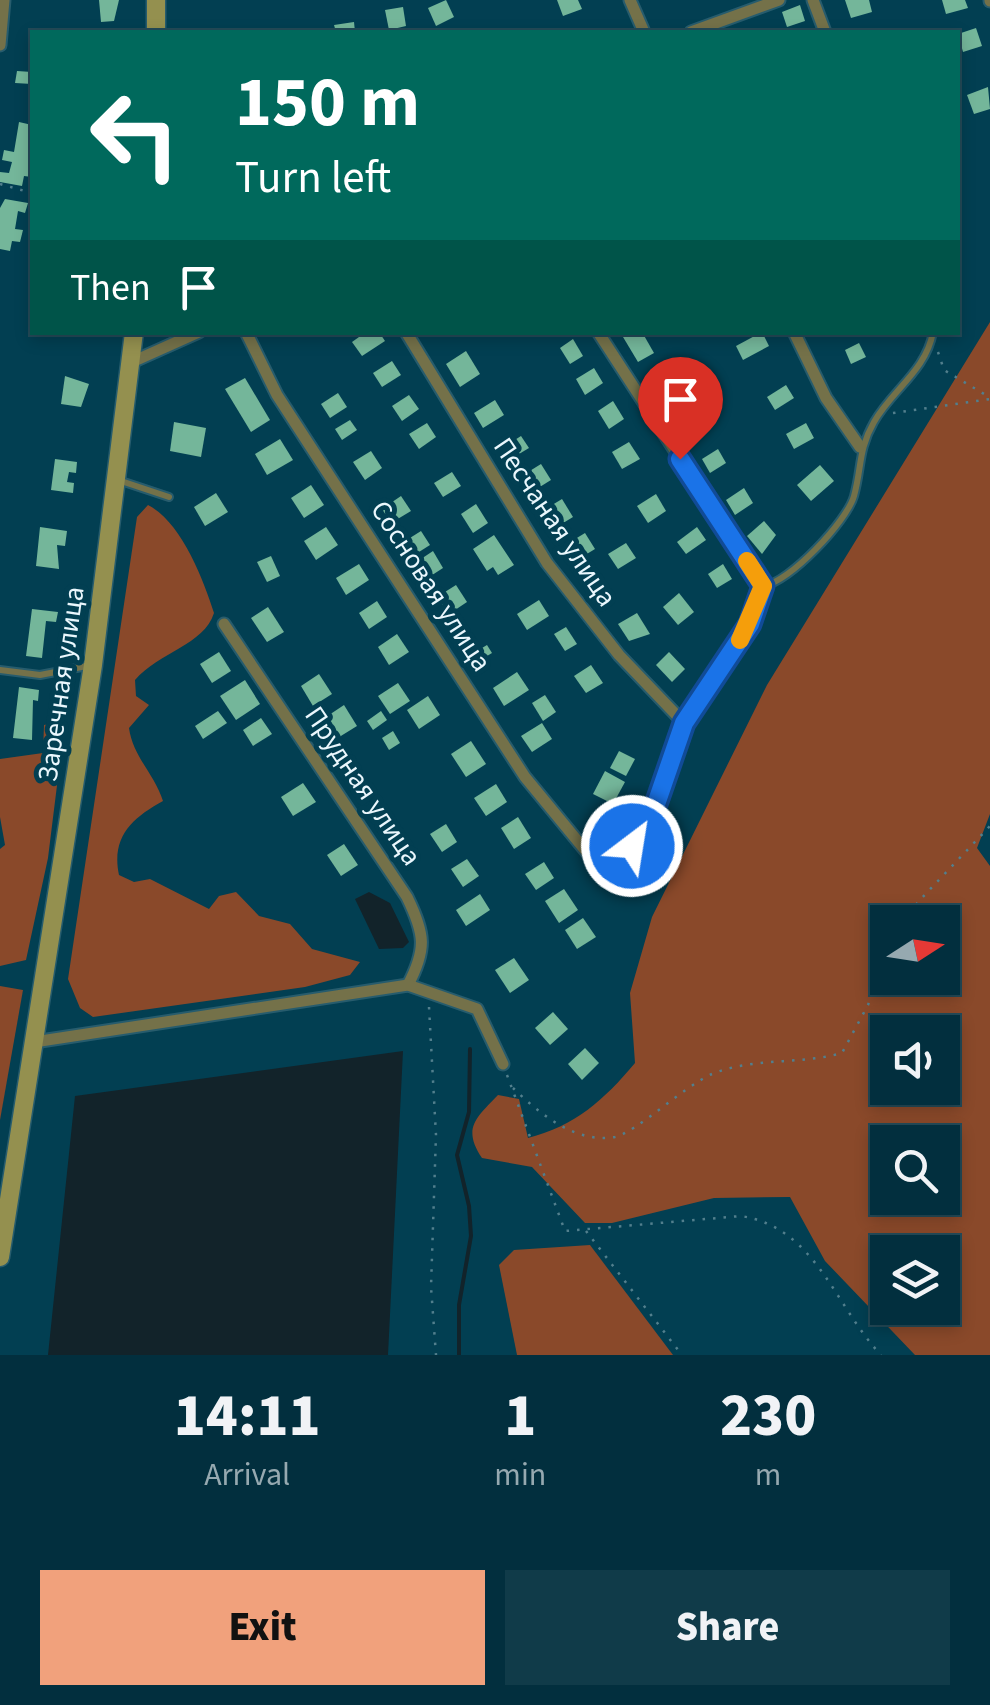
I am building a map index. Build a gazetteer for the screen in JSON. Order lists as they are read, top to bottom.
{
  "streets": {
    "main road": ["Заречная улица"],
    "street": ["Песчаная улица", "Сосновая улица", "Прудная улица"]
  },
  "north": "right",
  "page": {
    "turn": ["150 m", "Turn left"],
    "then": "Then",
    "eta": [
      "14:11",
      "Arrival",
      "1",
      "min",
      "230",
      "m"
    ],
    "buttons": ["Exit", "Share"]
  }
}
